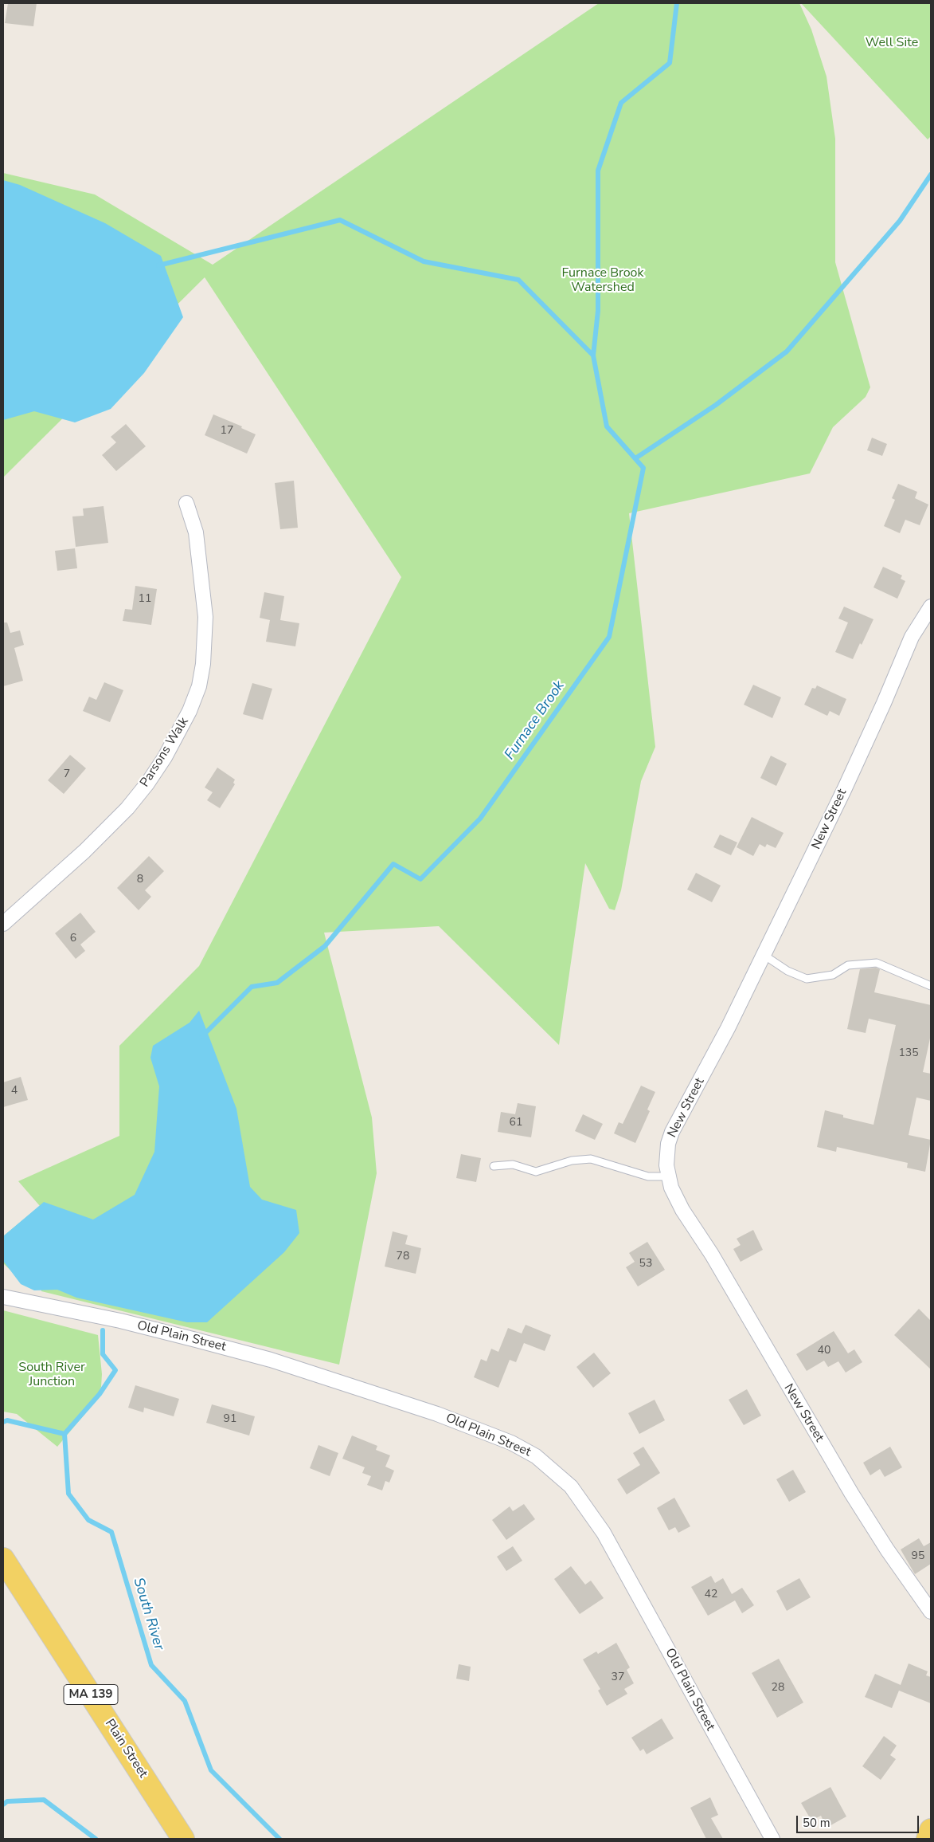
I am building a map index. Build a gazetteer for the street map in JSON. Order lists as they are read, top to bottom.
{
  "streets": {
    "main road": ["MA 139", "Plain Street"],
    "street": ["Parsons Walk", "New Street", "Old Plain Street"]
  },
  "water": ["Furnace Brook", "South River"],
  "parks": ["Well Site", "Furnace Brook Watershed", "South River Junction"],
  "house_numbers": [
    "17",
    "11",
    "7",
    "8",
    "6",
    "135",
    "4",
    "61",
    "78",
    "53",
    "40",
    "91",
    "95",
    "42",
    "37",
    "28"
  ],
  "scale_bar": "50 m"
}
